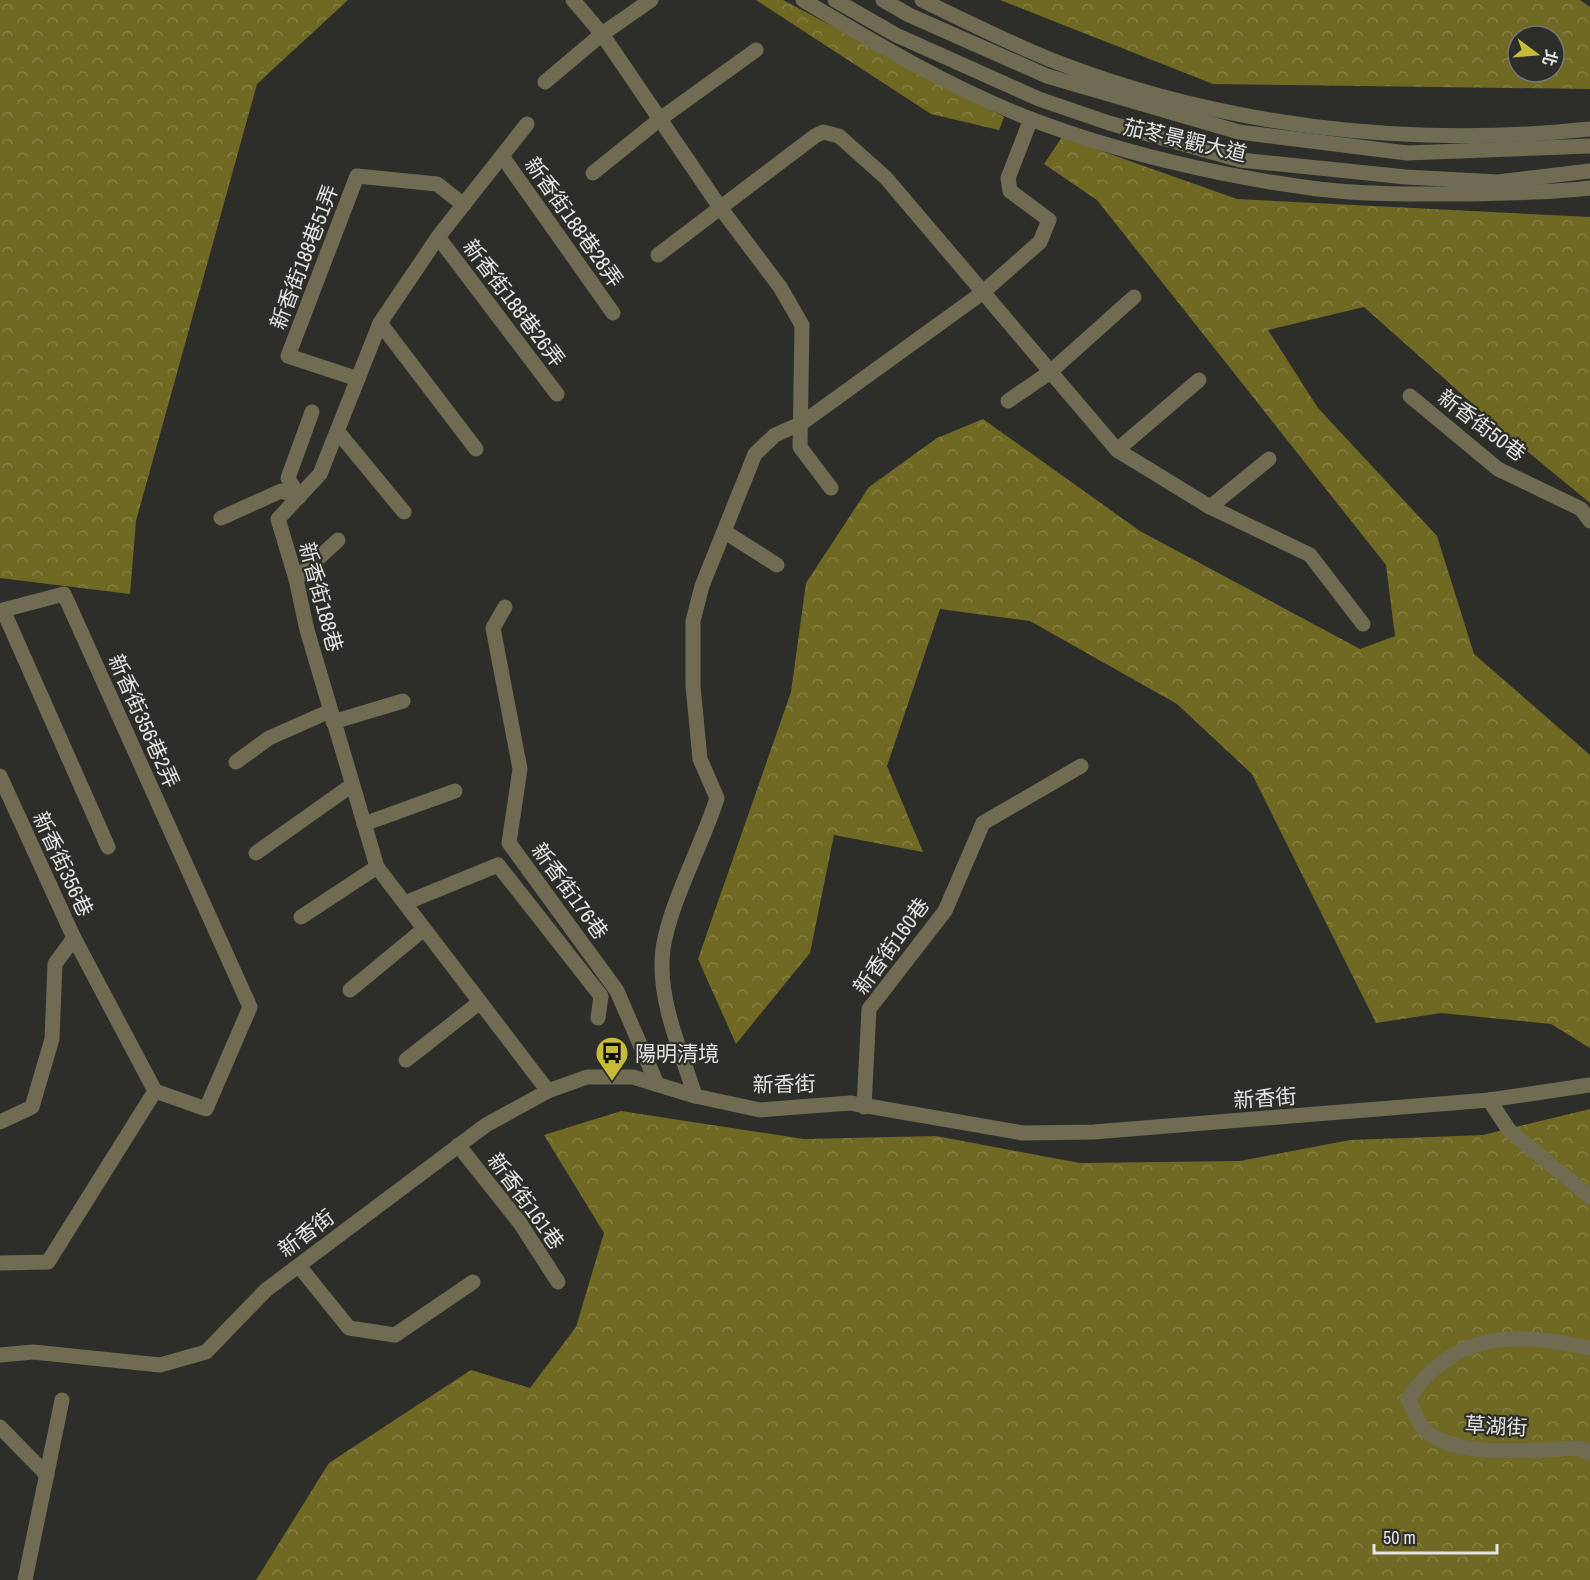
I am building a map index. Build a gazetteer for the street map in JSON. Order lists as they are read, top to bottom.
{
  "streets": {
    "street": [
      "茄苳景觀大道",
      "新香街188巷28弄",
      "新香街188巷51弄",
      "新香街188巷26弄",
      "新香街50巷",
      "新香街188巷",
      "新香街356巷2弄",
      "新香街356巷",
      "新香街176巷",
      "新香街160巷",
      "新香街",
      "新香街161巷",
      "草湖街"
    ]
  },
  "crossings": [
    ["新香街188巷28弄", "新香街188巷"],
    ["新香街188巷51弄", "新香街188巷"],
    ["新香街188巷26弄", "新香街188巷"],
    ["新香街188巷", "新香街"],
    ["新香街176巷", "新香街"],
    ["新香街160巷", "新香街"],
    ["新香街", "新香街161巷"]
  ],
  "places": {
    "bus stop": ["陽明清境"]
  },
  "scale_bar": "50 m",
  "north": "right"
}
